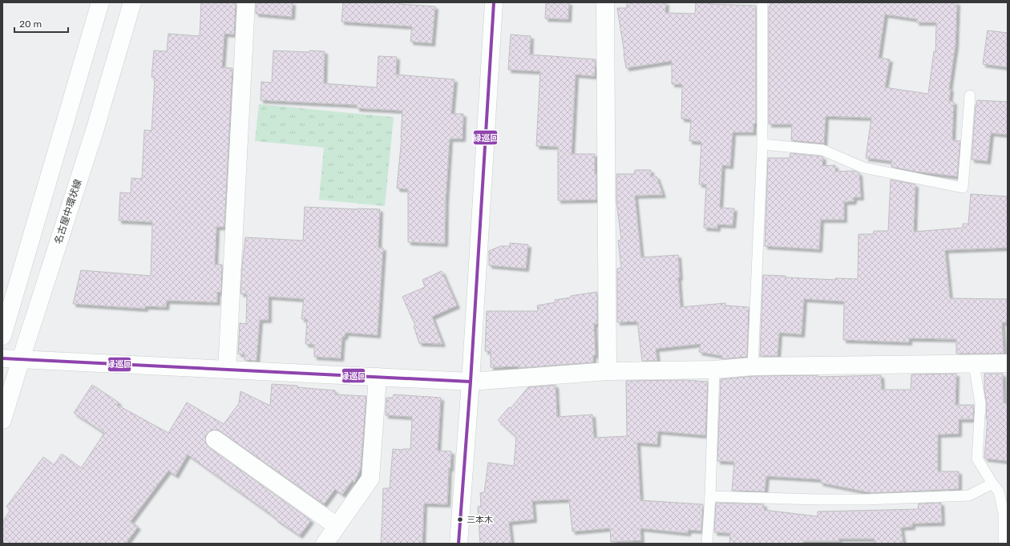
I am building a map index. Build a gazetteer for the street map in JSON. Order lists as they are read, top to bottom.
{
  "streets": {
    "street": ["名古屋中環状線"]
  },
  "places": ["三本木"],
  "lines": ["transit line 緑巡回"],
  "scale_bar": "20 m"
}
